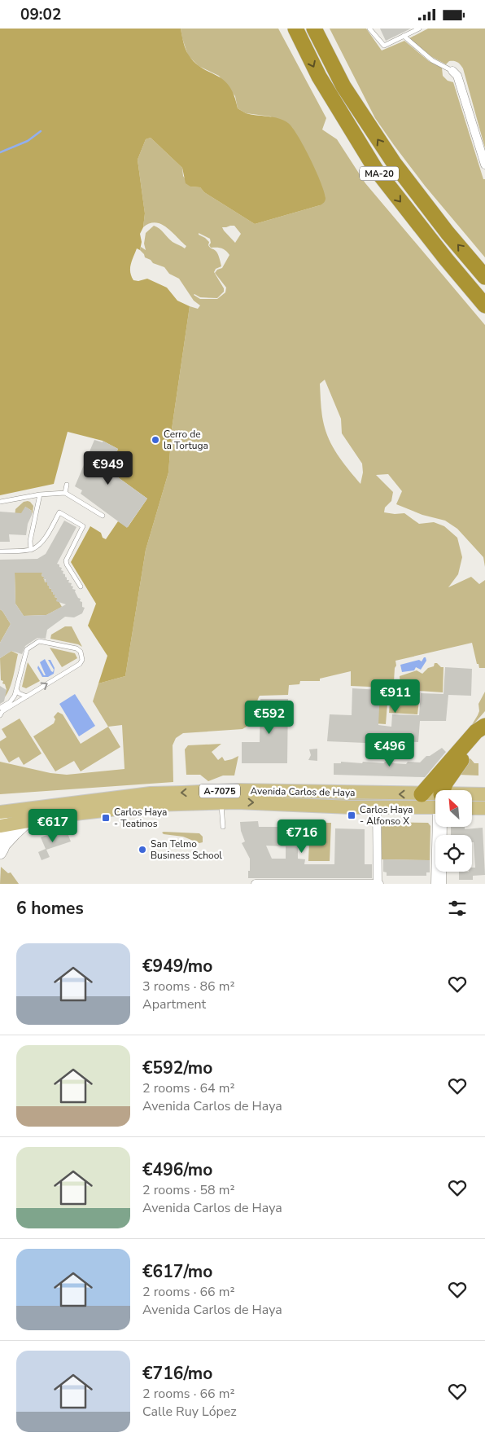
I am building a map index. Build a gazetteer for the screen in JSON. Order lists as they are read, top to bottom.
{
  "streets": {
    "highway": ["MA-20"],
    "main road": ["A-7075", "Avenida Carlos de Haya"]
  },
  "crossings": [
    ["A-7075", "Avenida Carlos de Haya"]
  ],
  "places": {
    "other": ["Cerro de la Tortuga", "San Telmo Business School"],
    "transit": ["Carlos Haya - Alfonso X", "Carlos Haya - Teatinos"]
  },
  "north": "top left",
  "page": {
    "status": "09:02",
    "price": [
      "€949",
      "€911",
      "€592",
      "€496",
      "€617",
      "€716"
    ],
    "heading": "6 homes",
    "list": [
      {
        "name": "€949/mo",
        "note": "3 rooms · 86 m² · Apartment"
      },
      {
        "name": "€592/mo",
        "note": "2 rooms · 64 m² · Avenida Carlos de Haya"
      },
      {
        "name": "€496/mo",
        "note": "2 rooms · 58 m² · Avenida Carlos de Haya"
      },
      {
        "name": "€617/mo",
        "note": "2 rooms · 66 m² · Avenida Carlos de Haya"
      },
      {
        "name": "€716/mo",
        "note": "2 rooms · 66 m² · Calle Ruy López"
      }
    ]
  }
}
